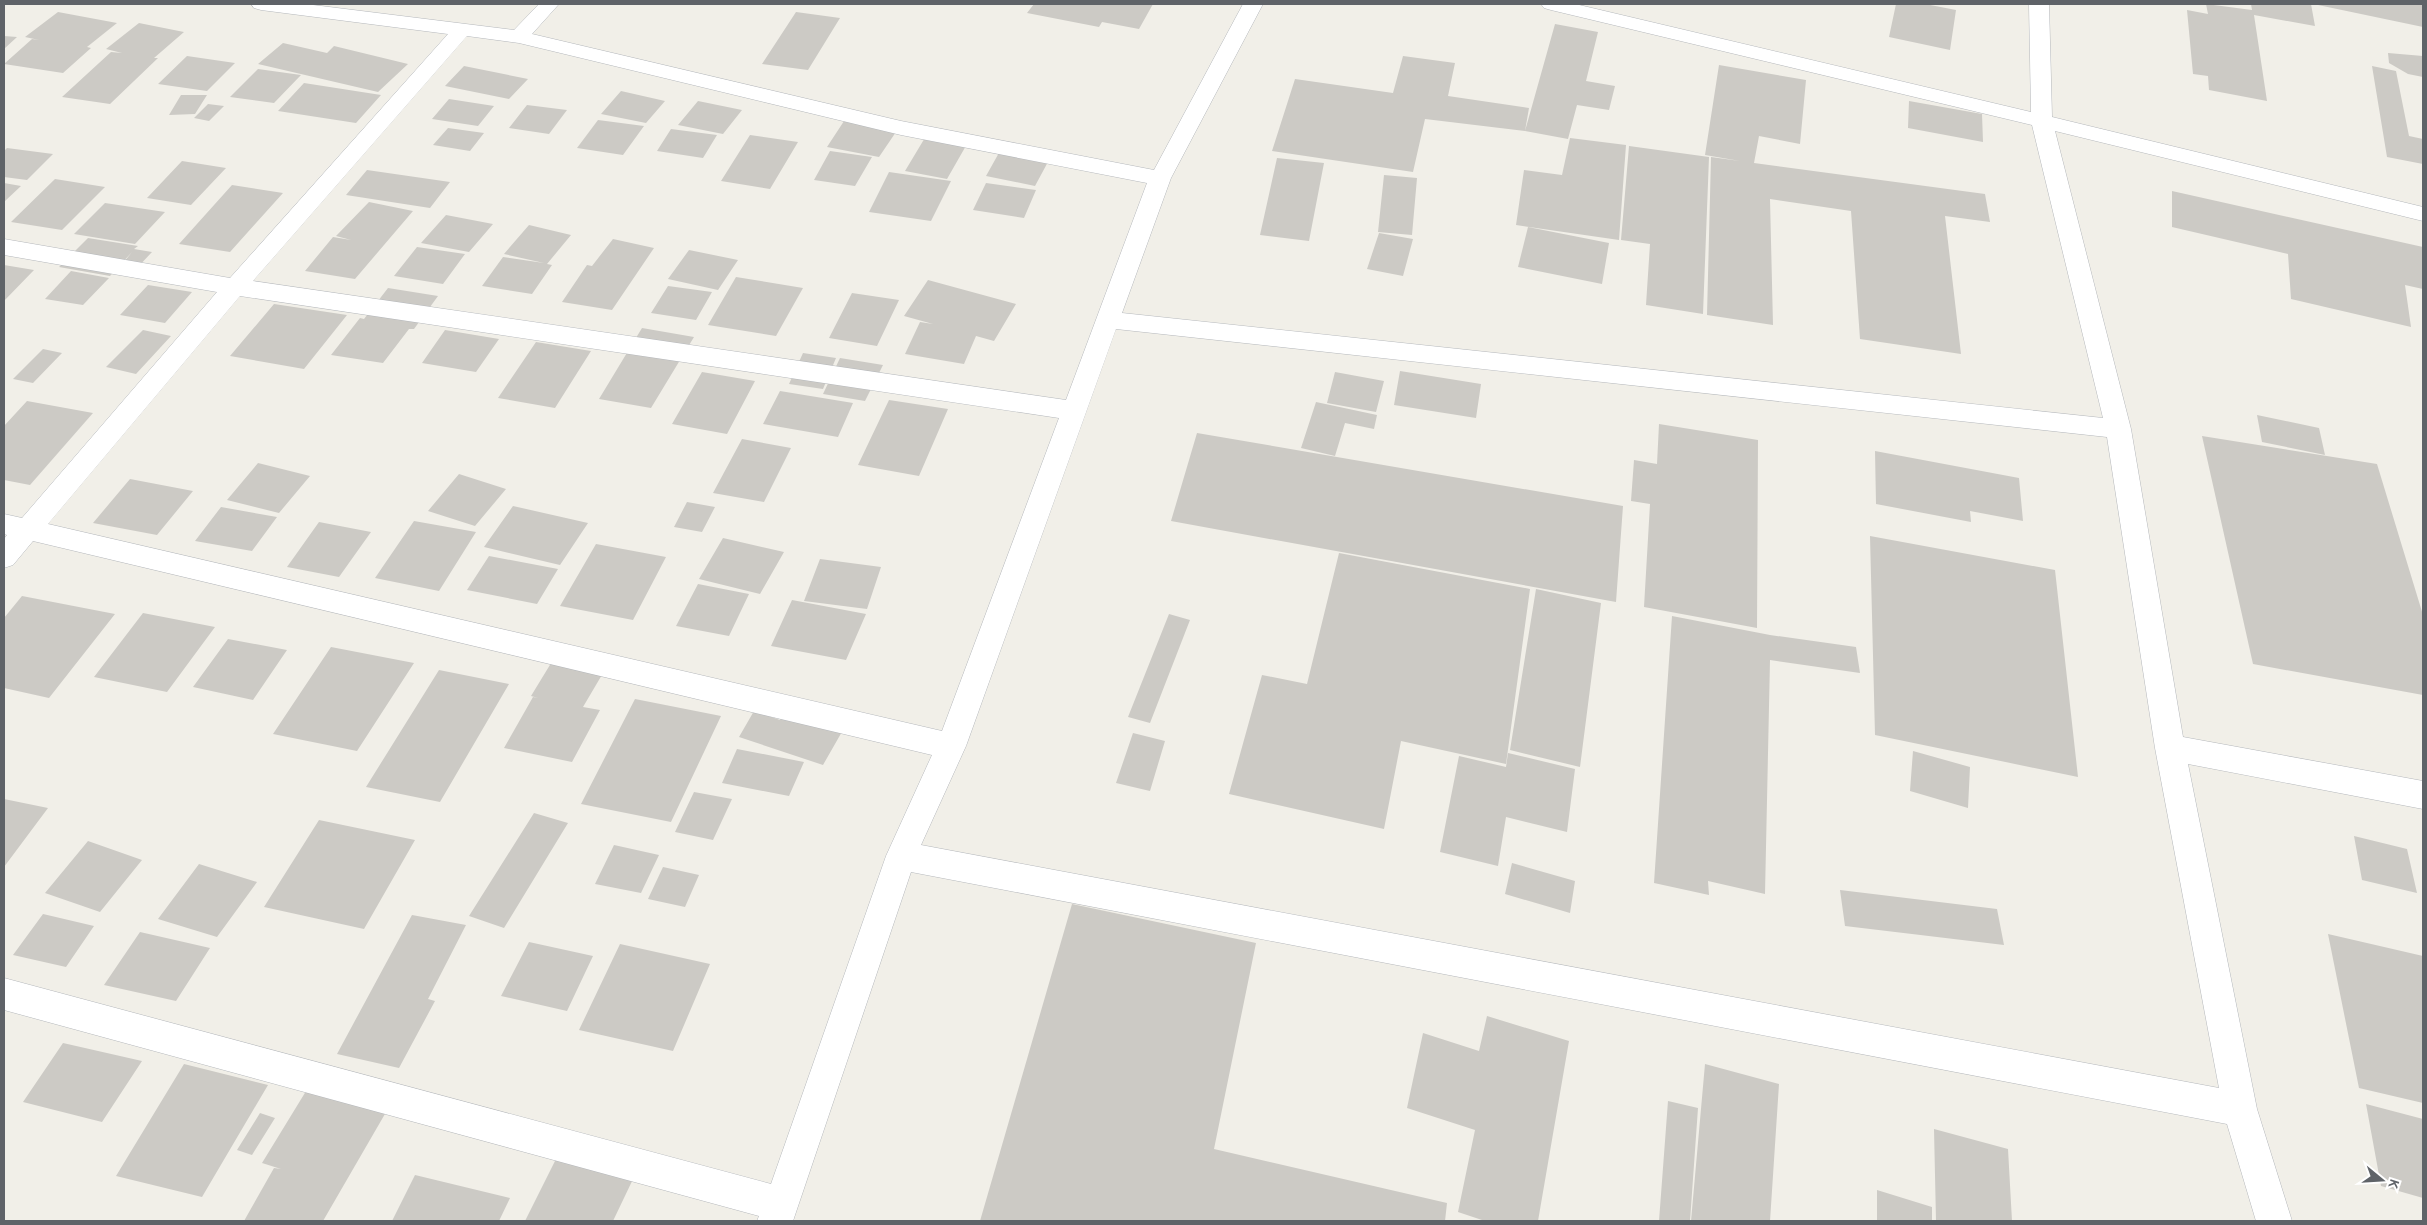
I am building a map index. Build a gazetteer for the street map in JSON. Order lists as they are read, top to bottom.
{
  "north": "right"
}
